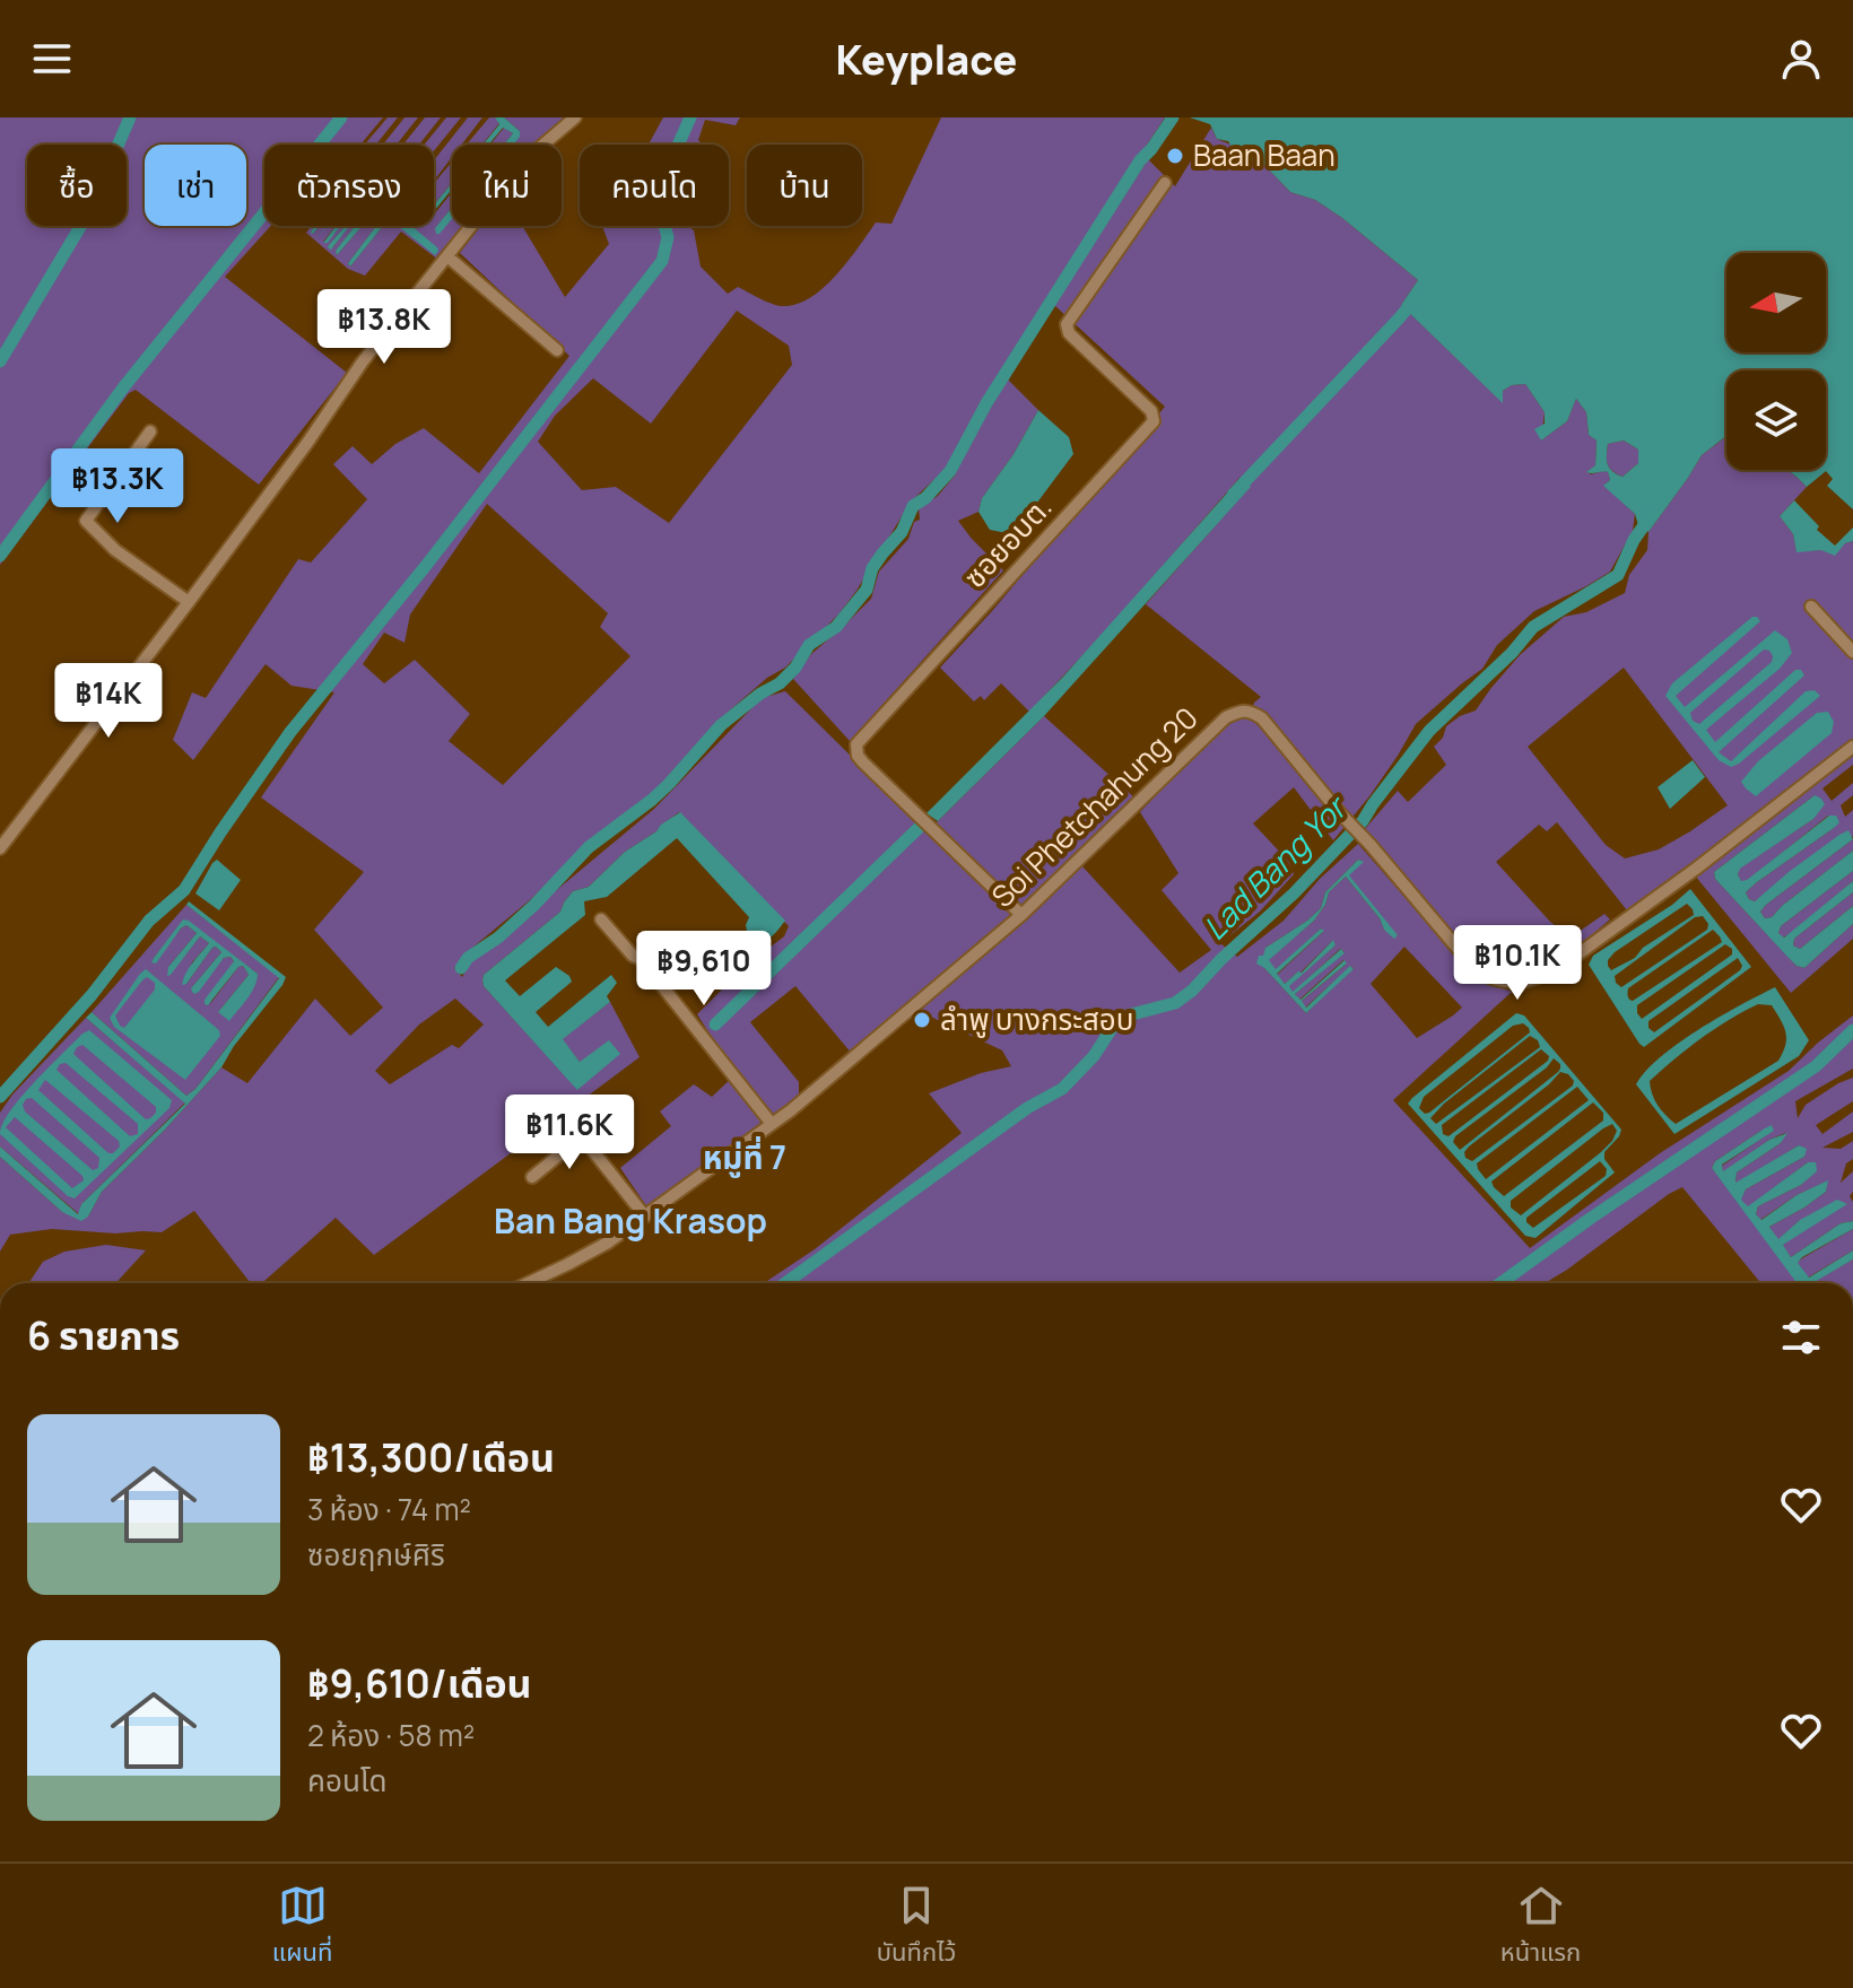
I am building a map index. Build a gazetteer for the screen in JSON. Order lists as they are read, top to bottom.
{
  "streets": {
    "street": ["ซอยอบต.", "Soi Phetchahung 20"]
  },
  "crossings": [
    ["ซอยอบต.", "Soi Phetchahung 20"]
  ],
  "districts": ["หมู่ที่ 7", "Ban Bang Krasop"],
  "water": ["Lad Bang Yor"],
  "places": ["Baan Baan", "ลำพู บางกระสอบ"],
  "north": "left",
  "page": {
    "header": "Keyplace",
    "chip": [
      "ซื้อ",
      "เช่า",
      "ตัวกรอง",
      "ใหม่",
      "คอนโด",
      "บ้าน"
    ],
    "price": [
      "฿13.8K",
      "฿13.3K",
      "฿14K",
      "฿10.1K",
      "฿9,610",
      "฿11.6K"
    ],
    "heading": "6 รายการ",
    "list": [
      {
        "name": "฿13,300/เดือน",
        "note": "3 ห้อง · 74 m² · ซอยฤกษ์ศิริ"
      },
      {
        "name": "฿9,610/เดือน",
        "note": "2 ห้อง · 58 m² · คอนโด"
      }
    ],
    "tabs": ["แผนที่", "บันทึกไว้", "หน้าแรก"]
  }
}
